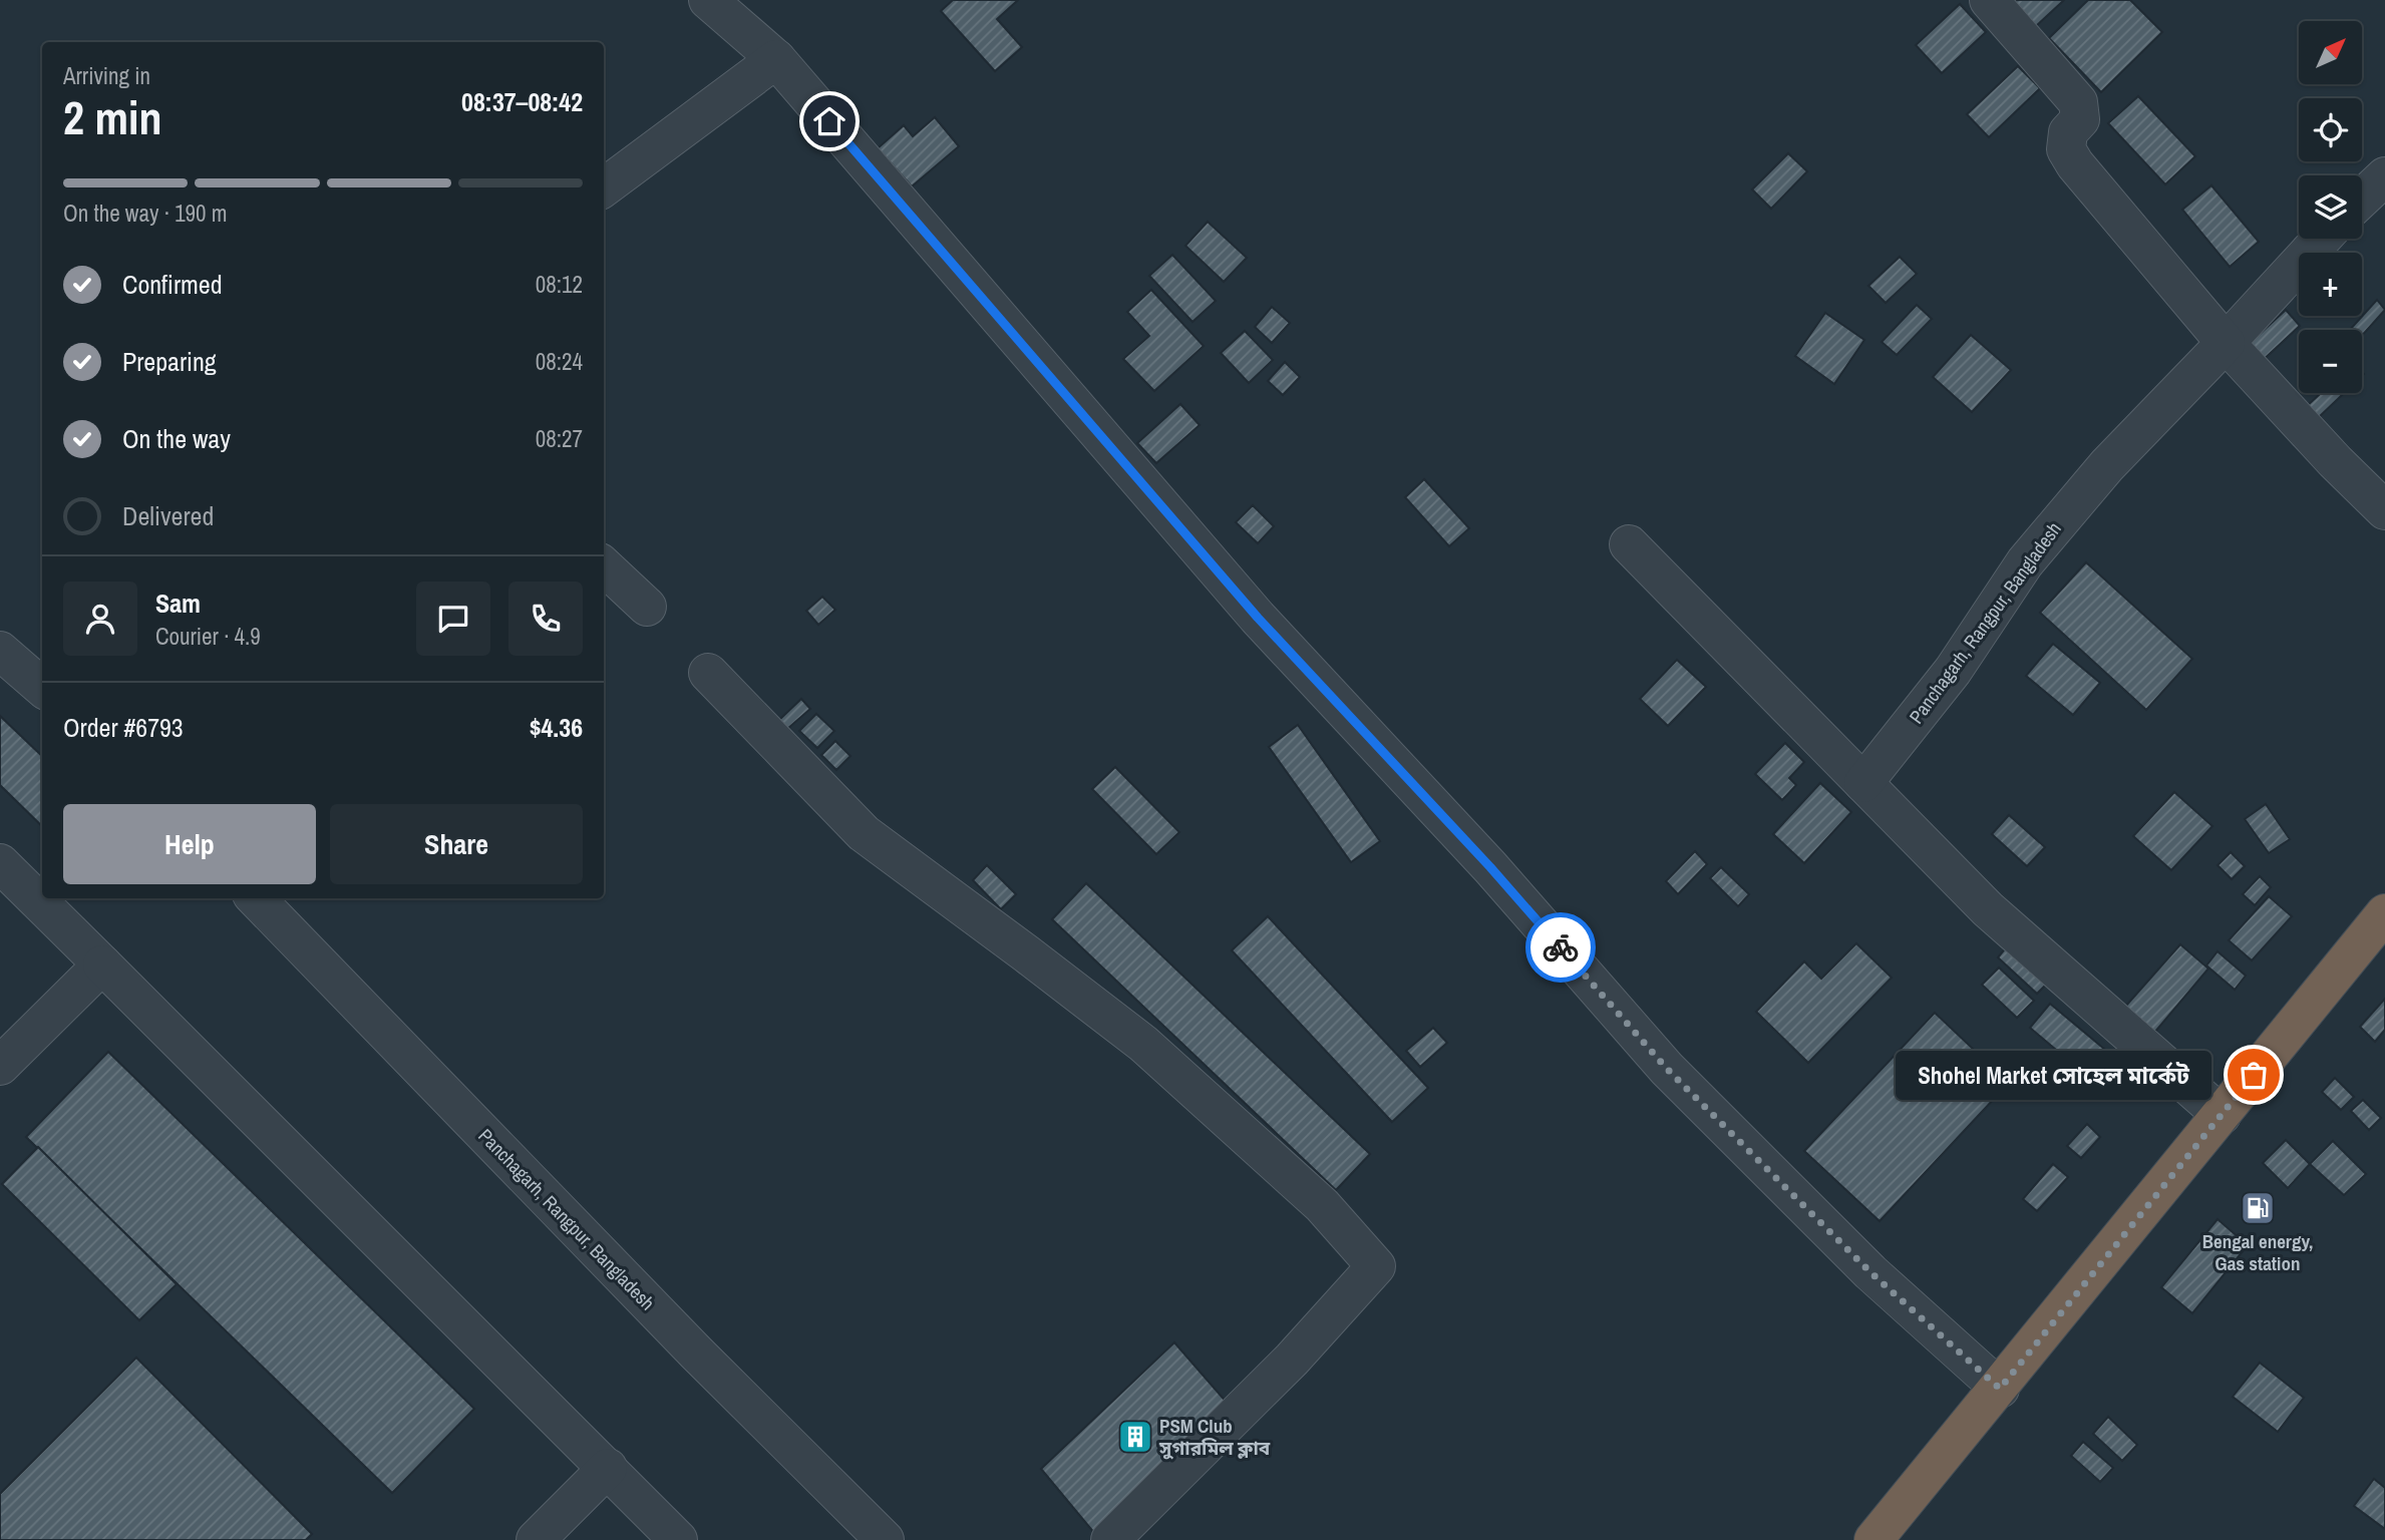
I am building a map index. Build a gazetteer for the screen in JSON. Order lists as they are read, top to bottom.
{
  "streets": {
    "street": ["Panchagarh, Rangpur, Bangladesh"]
  },
  "places": {
    "other": ["Shohel Market সোহেল মার্কেট"],
    "fuel station": ["Bengal energy, Gas station"],
    "building": ["PSM Club সুগারমিল ক্লাব"]
  },
  "north": "top right",
  "page": {
    "map_buttons": ["+", "−"],
    "heading": ["2 min", "Arriving in", "08:37–08:42"],
    "panel": [
      "Sam",
      "Courier · 4.9",
      "Order #6793",
      "$4.36"
    ],
    "bar": "On the way · 190 m",
    "list": [
      ["Confirmed", "08:12"],
      ["Preparing", "08:24"],
      ["On the way", "08:27"],
      "Delivered"
    ],
    "buttons": ["Help", "Share"],
    "bubble": "Shohel Market সোহেল মার্কেট"
  }
}
